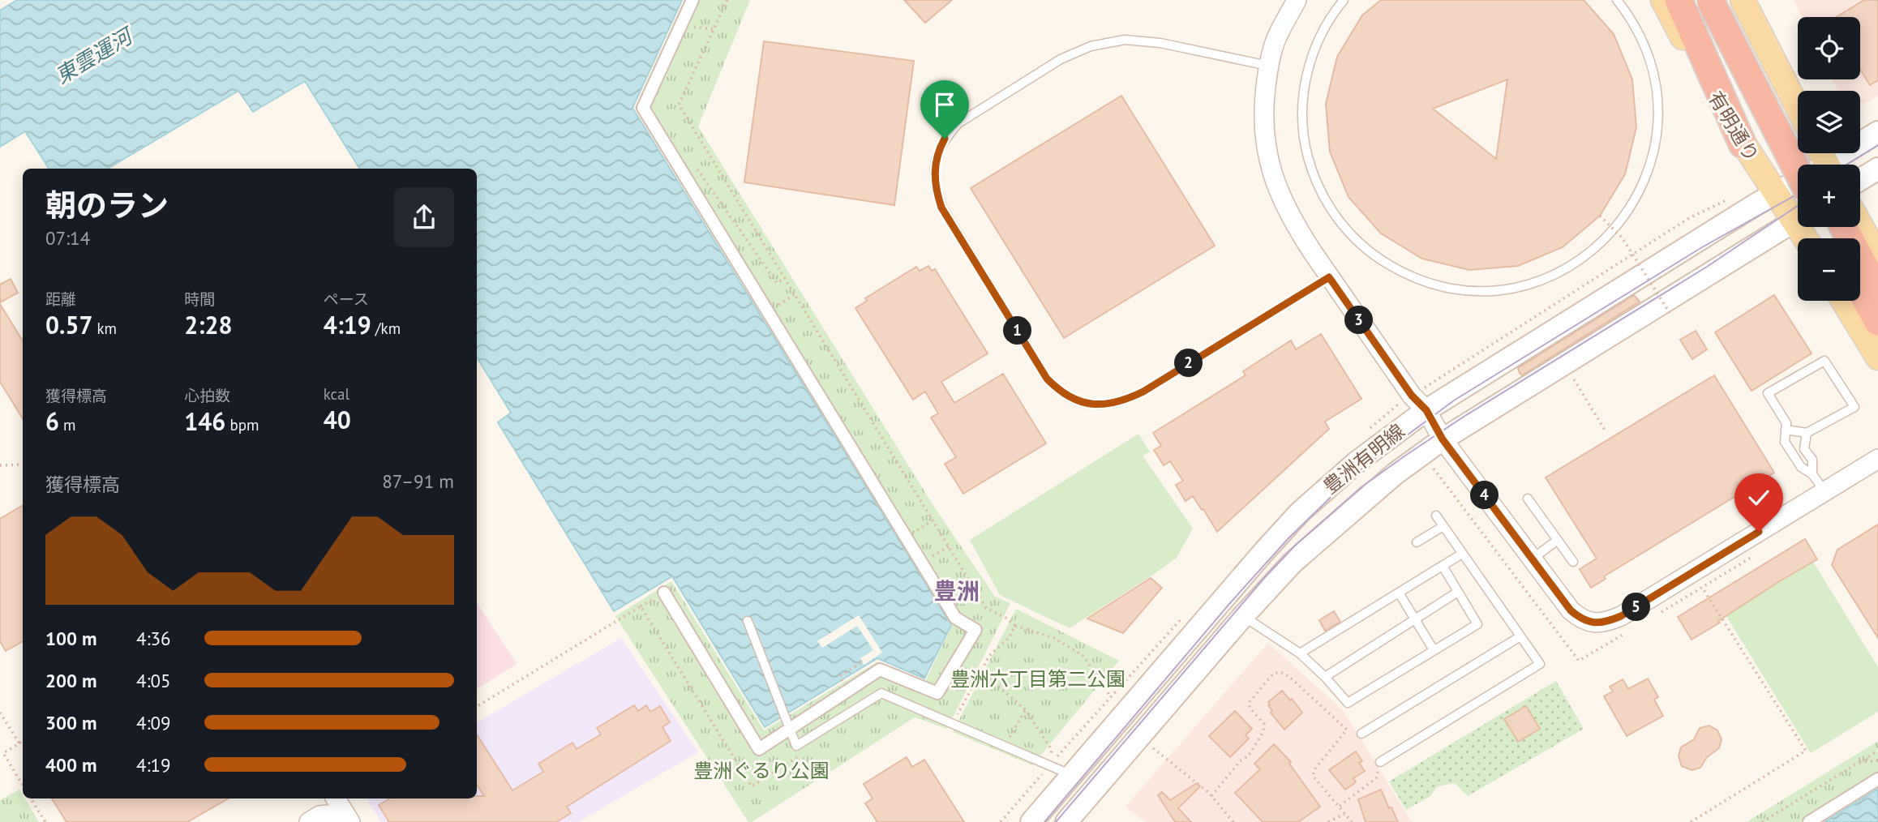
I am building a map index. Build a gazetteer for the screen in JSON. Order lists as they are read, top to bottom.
{
  "streets": {
    "main road": ["有明通り", "豊洲有明線"]
  },
  "crossings": [
    ["有明通り", "豊洲有明線"]
  ],
  "districts": ["豊洲"],
  "water": ["東雲運河"],
  "parks": ["豊洲六丁目第二公園", "豊洲ぐるり公園"],
  "page": {
    "map_buttons": ["+", "−"],
    "heading": ["朝のラン", "07:14"],
    "stats": [
      ["距離", "0.57 km"],
      ["時間", "2:28"],
      ["ペース", "4:19 /km"],
      ["獲得標高", "6 m"],
      ["心拍数", "146 bpm"],
      ["kcal", "40"]
    ],
    "pins": [
      "3",
      "1",
      "2",
      "4",
      "5"
    ],
    "chart": ["獲得標高", "87–91 m"],
    "list": [
      {
        "name": "100 m",
        "note": "4:36"
      },
      {
        "name": "200 m",
        "note": "4:05"
      },
      {
        "name": "300 m",
        "note": "4:09"
      },
      {
        "name": "400 m",
        "note": "4:19"
      }
    ]
  }
}
